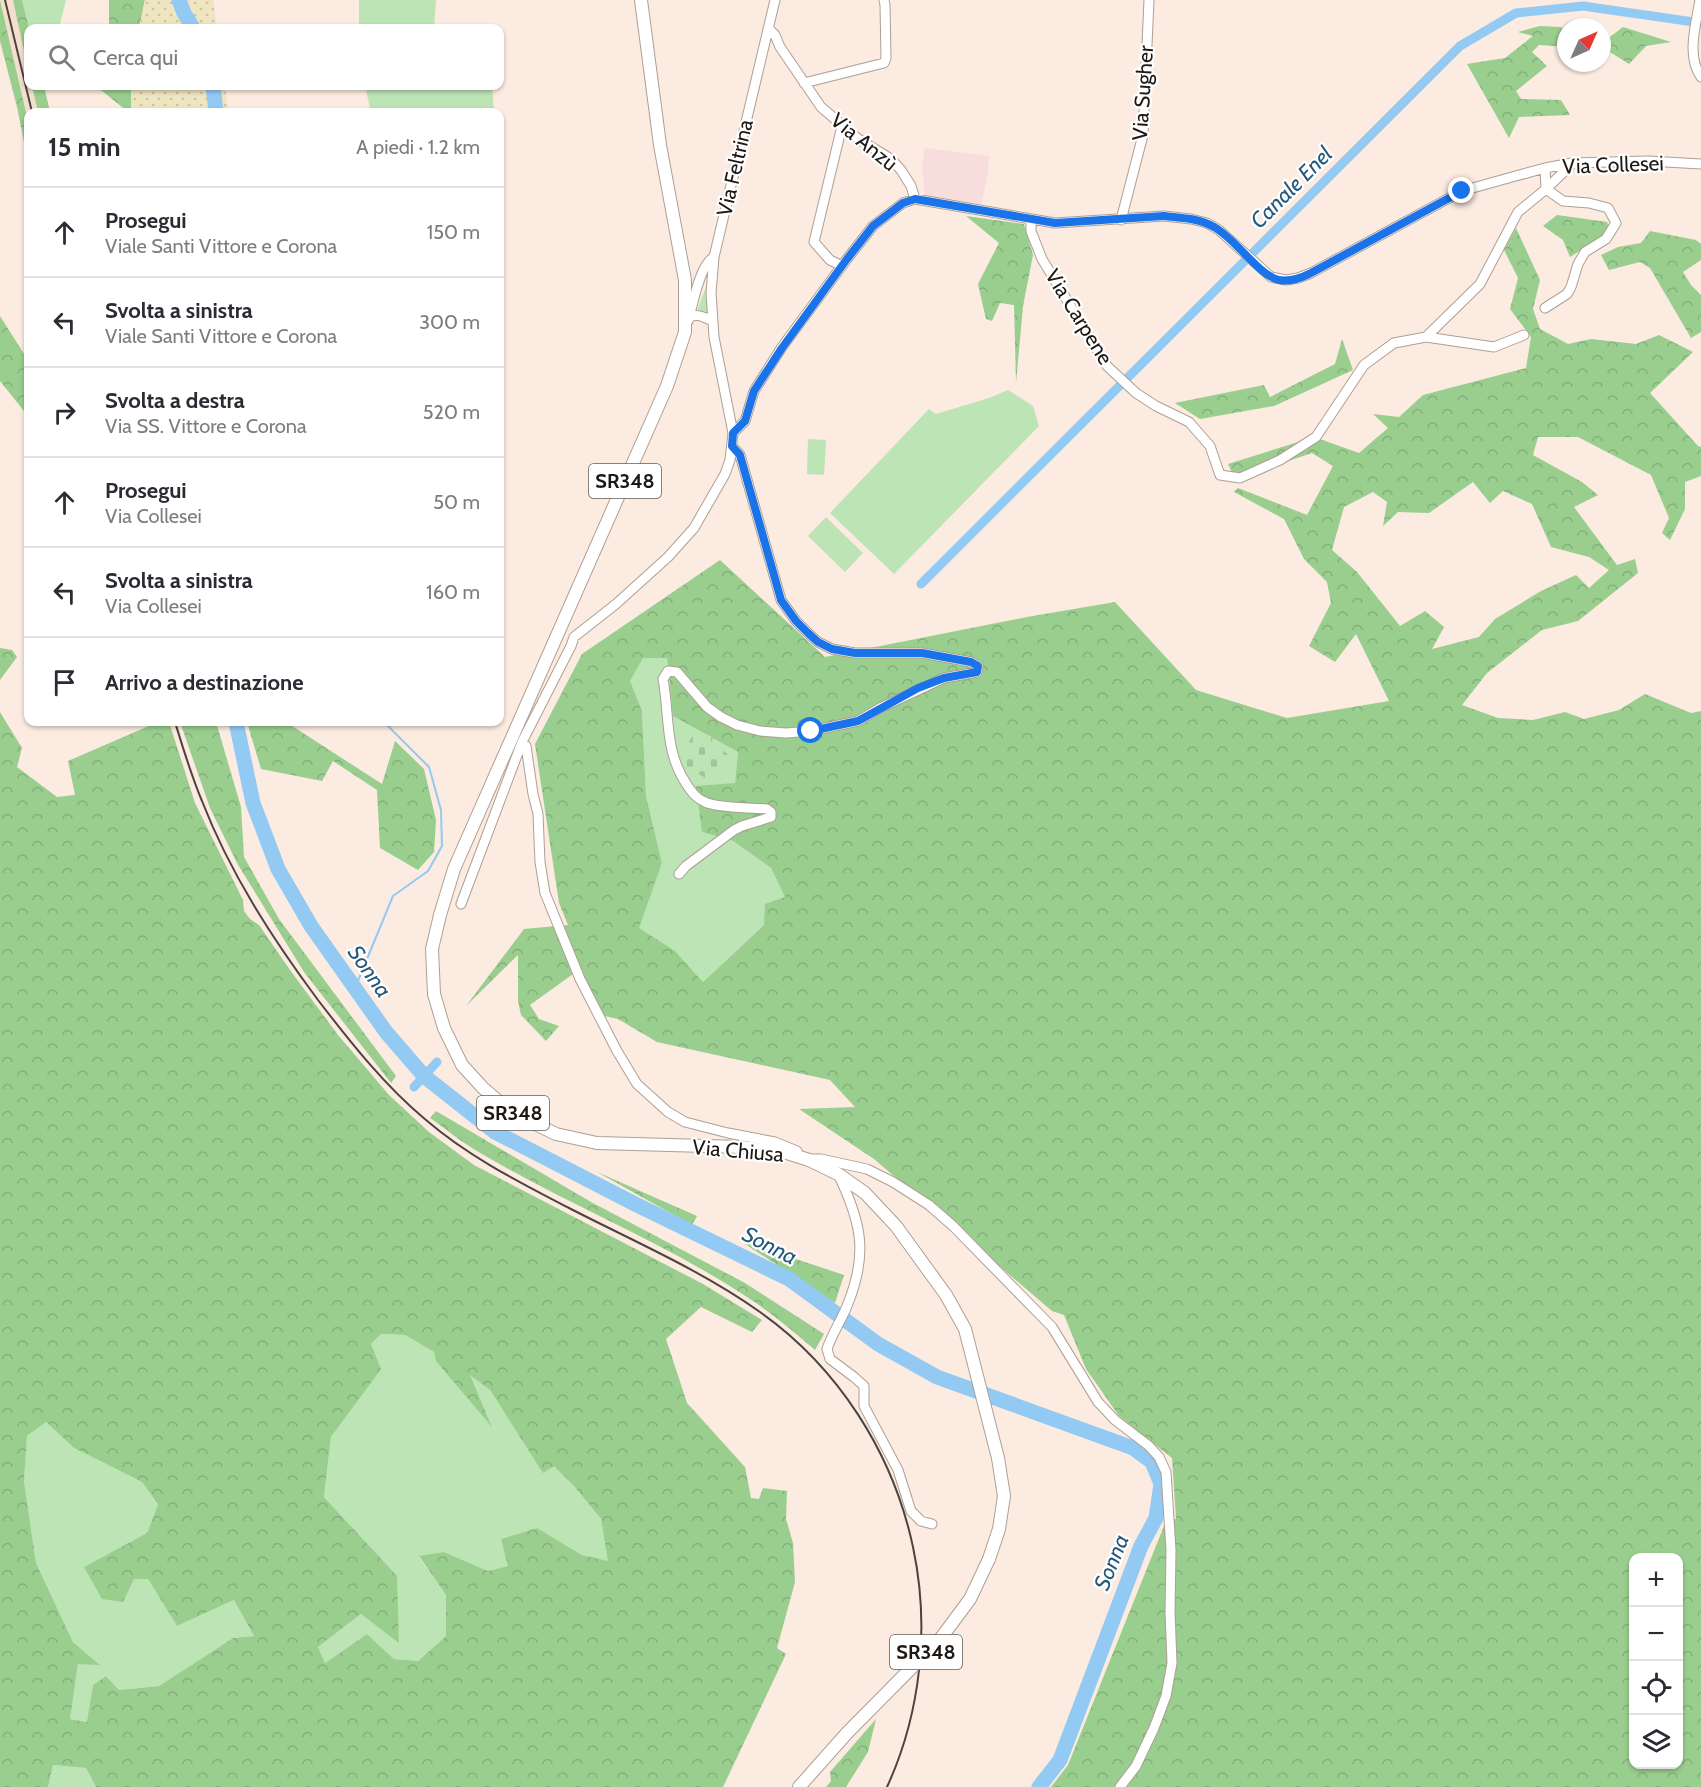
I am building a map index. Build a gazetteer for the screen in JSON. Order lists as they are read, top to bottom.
{
  "streets": {
    "main road": ["Via Feltrina", "SR348", "Via Chiusa"],
    "street": [
      "Via Sugher",
      "Via Anzù",
      "Via Collesei",
      "Via Carpene"
    ]
  },
  "crossings": [
    ["Via Sugher", "Via Collesei"],
    ["Via Anzù", "Via Collesei"],
    ["Via Anzù", "Via Feltrina"],
    ["Via Collesei", "Via Carpene"],
    ["Via Feltrina", "Via Chiusa"]
  ],
  "water": ["Canale Enel", "Sonna"],
  "north": "top right",
  "page": {
    "search": "Cerca qui",
    "heading": ["15 min", "A piedi · 1.2 km"],
    "list": [
      ["Prosegui", "Viale Santi Vittore e Corona", "150 m"],
      ["Svolta a sinistra", "Viale Santi Vittore e Corona", "300 m"],
      ["Svolta a destra", "Via SS. Vittore e Corona", "520 m"],
      ["Prosegui", "Via Collesei", "50 m"],
      ["Svolta a sinistra", "Via Collesei", "160 m"],
      "Arrivo a destinazione"
    ],
    "map_buttons": ["+", "−"]
  }
}
